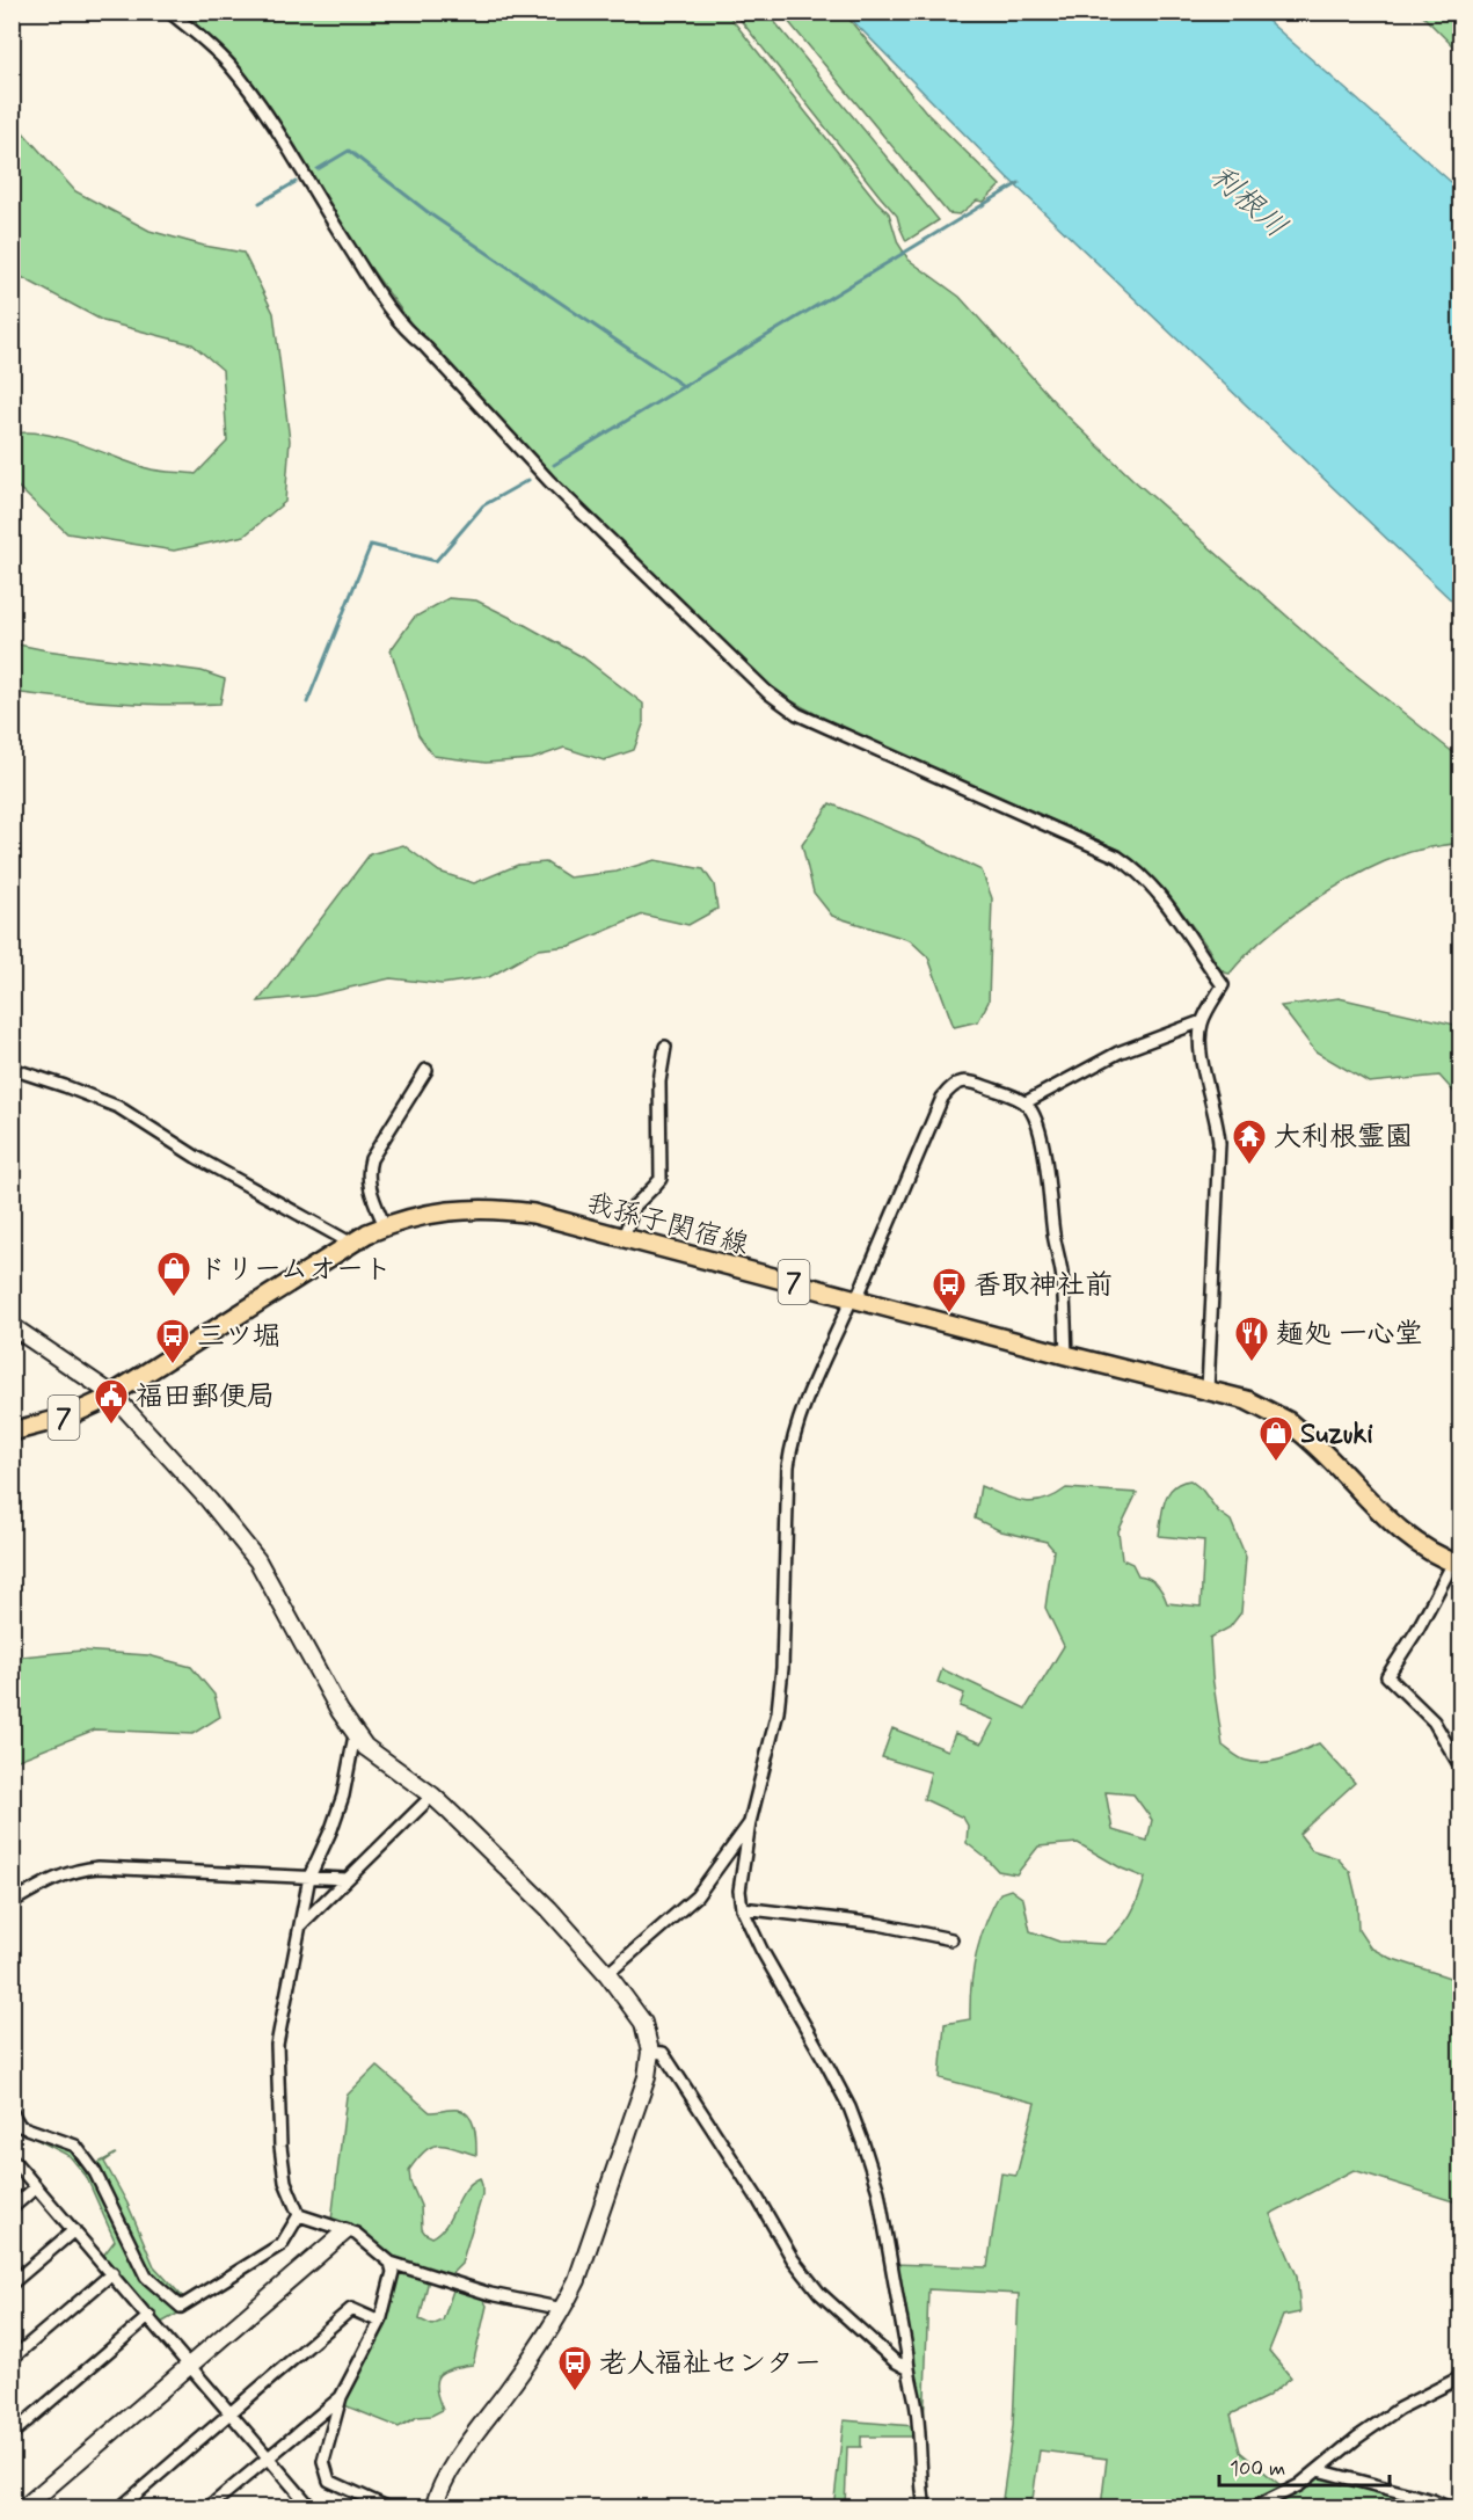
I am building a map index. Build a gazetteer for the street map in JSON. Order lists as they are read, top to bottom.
{
  "streets": {
    "main road": ["我孫子関宿線", "7"]
  },
  "water": ["利根川"],
  "places": {
    "temple": ["大利根霊園"],
    "shop": ["ドリームオート", "Suzuki"],
    "bus stop": ["香取神社前", "三ツ堀", "老人福祉センター"],
    "restaurant": ["麺処 一心堂"],
    "public building": ["福田郵便局"]
  },
  "scale_bar": "100 m"
}
